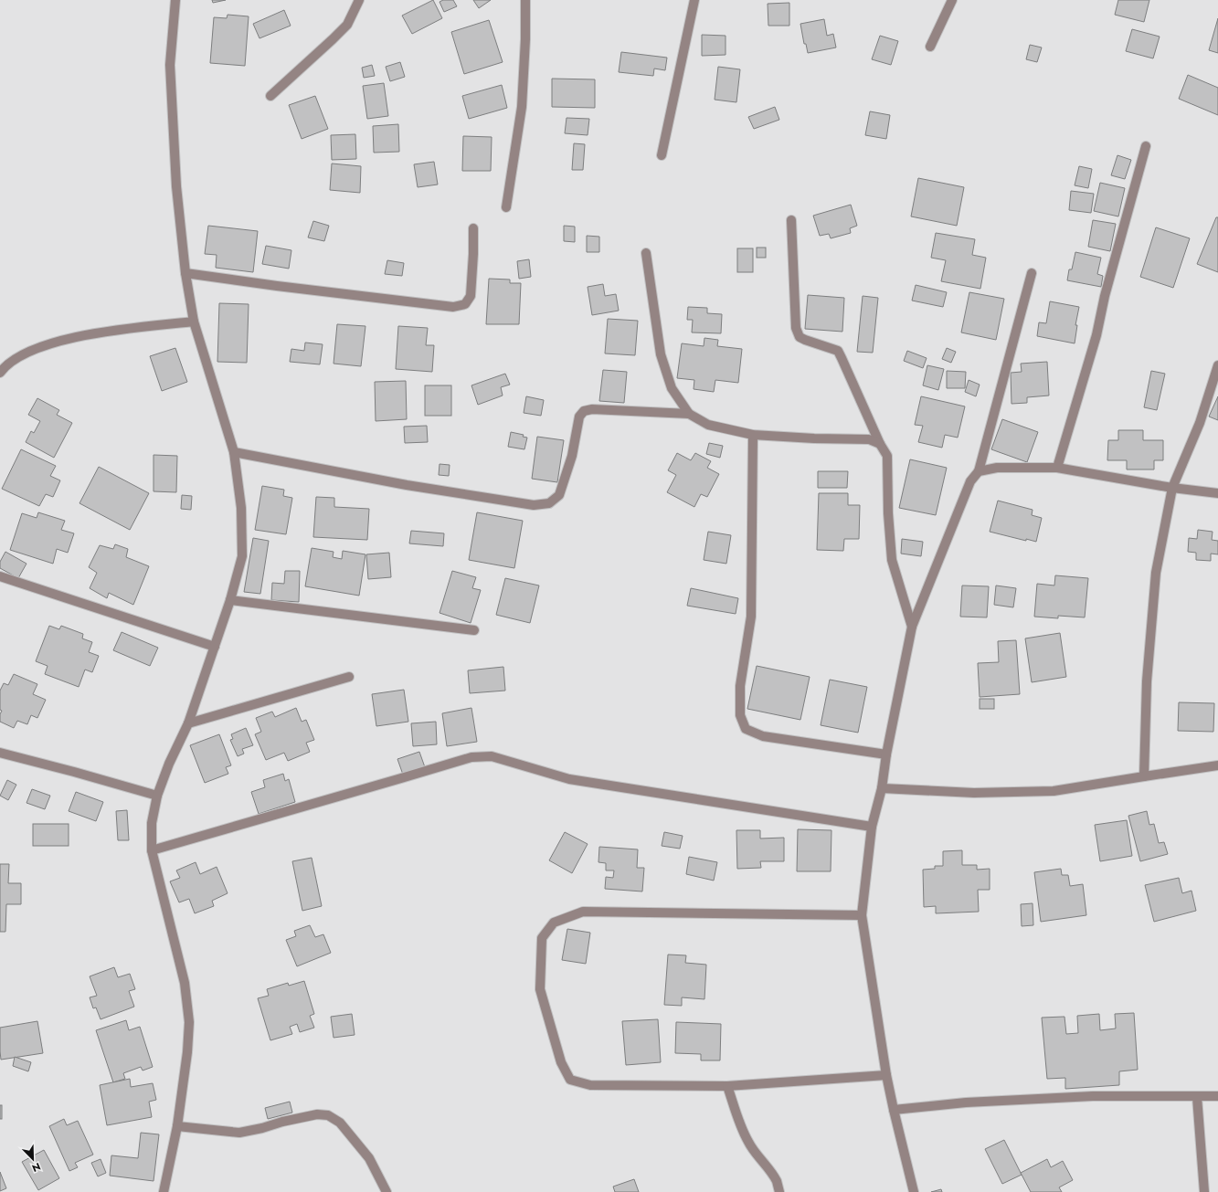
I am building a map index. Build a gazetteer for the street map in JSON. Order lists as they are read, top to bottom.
{
  "north": "bottom right"
}
